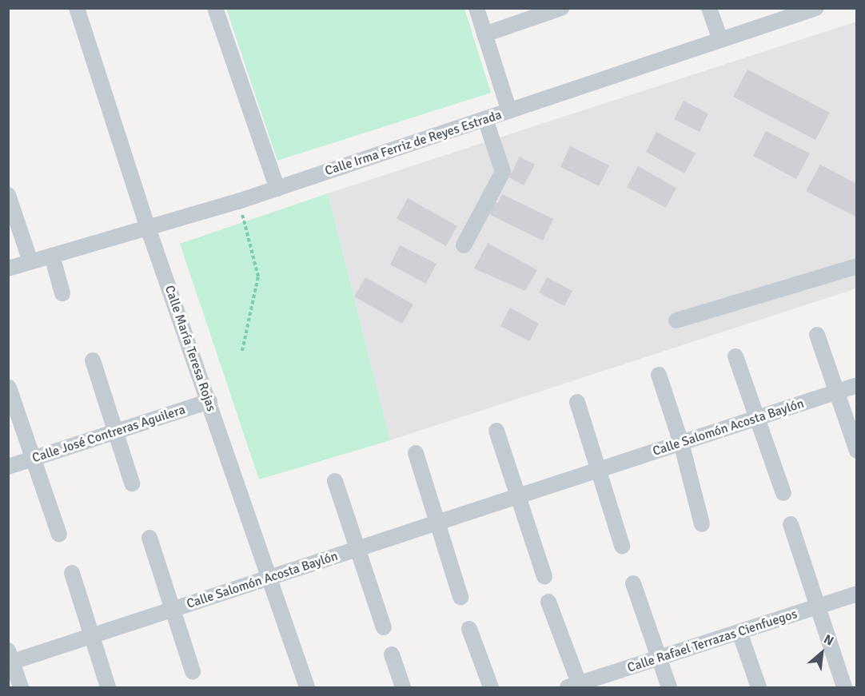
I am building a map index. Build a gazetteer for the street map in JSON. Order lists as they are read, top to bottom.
{
  "streets": {
    "street": [
      "Calle Irma Ferriz de Reyes Estrada",
      "Calle María Teresa Rojas",
      "Calle Salomón Acosta Baylón",
      "Calle José Contreras Aguilera",
      "Calle Rafael Terrazas Cienfuegos"
    ]
  },
  "crossings": [
    ["Calle Irma Ferriz de Reyes Estrada", "Calle María Teresa Rojas"],
    ["Calle María Teresa Rojas", "Calle Salomón Acosta Baylón"],
    ["Calle María Teresa Rojas", "Calle José Contreras Aguilera"]
  ],
  "north": "top right"
}
